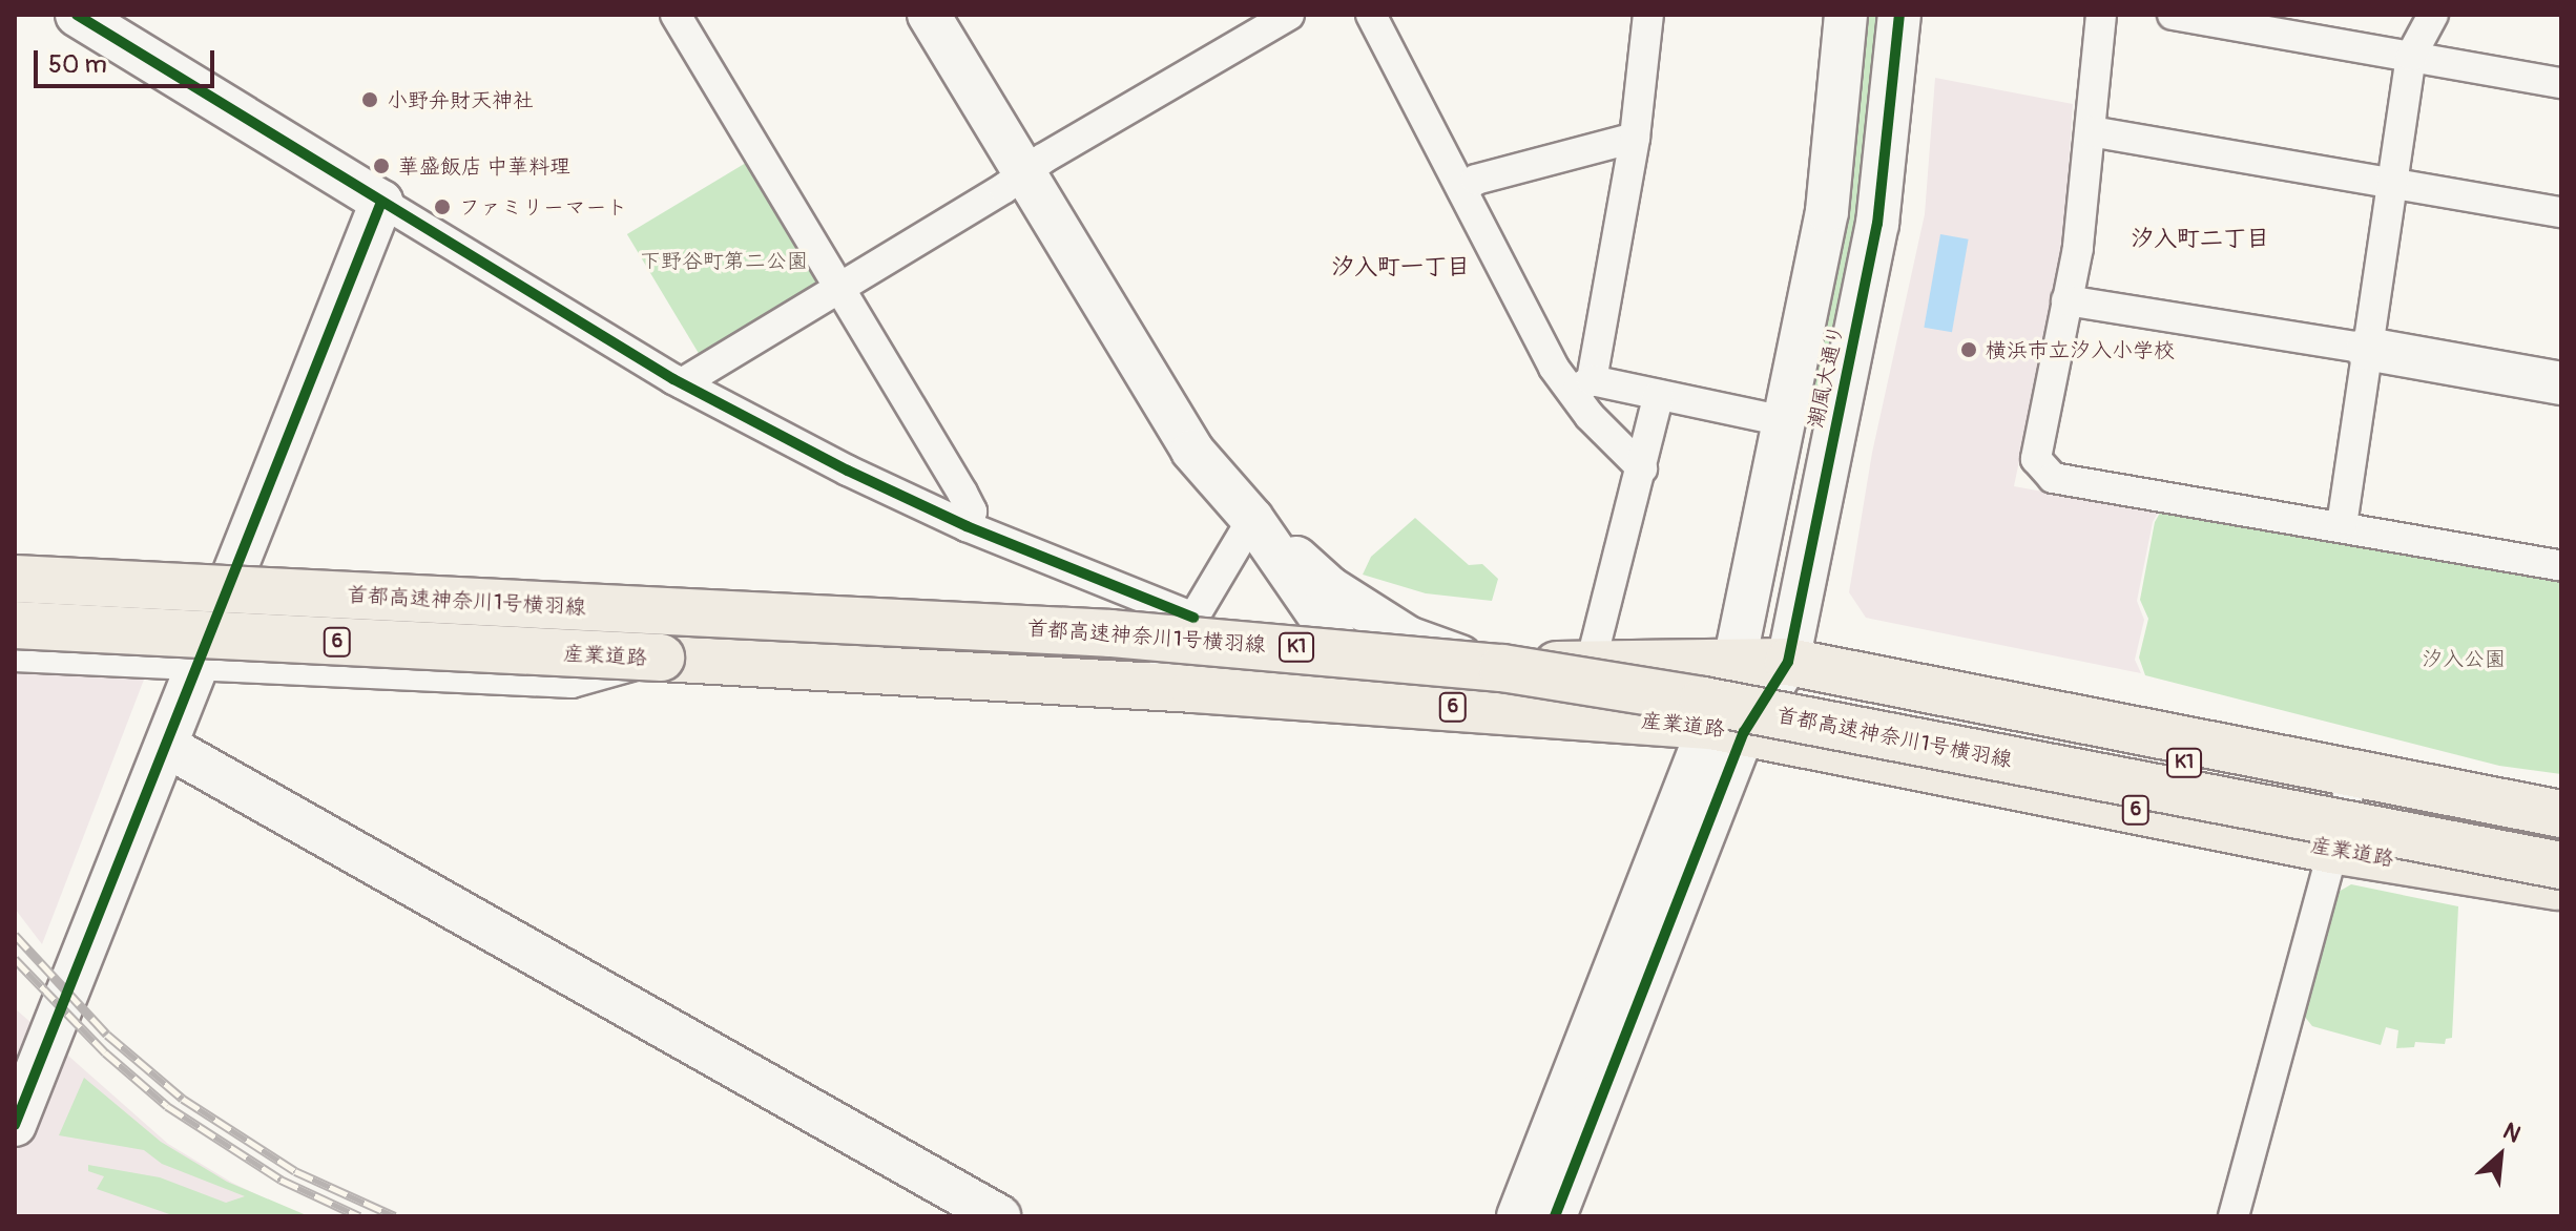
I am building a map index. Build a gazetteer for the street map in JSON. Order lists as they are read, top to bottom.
{
  "streets": {
    "main road": [
      "首都高速神奈川1号横羽線",
      "6",
      "K1",
      "産業道路"
    ],
    "street": ["潮風大通り"]
  },
  "crossings": [
    ["潮風大通り", "産業道路"]
  ],
  "districts": ["汐入町二丁目", "汐入町一丁目"],
  "parks": ["下野谷町第二公園", "汐入公園"],
  "places": [
    "小野弁財天神社",
    "華盛飯店 中華料理",
    "ファミリーマート",
    "横浜市立汐入小学校"
  ],
  "scale_bar": "50 m",
  "north": "top right"
}
